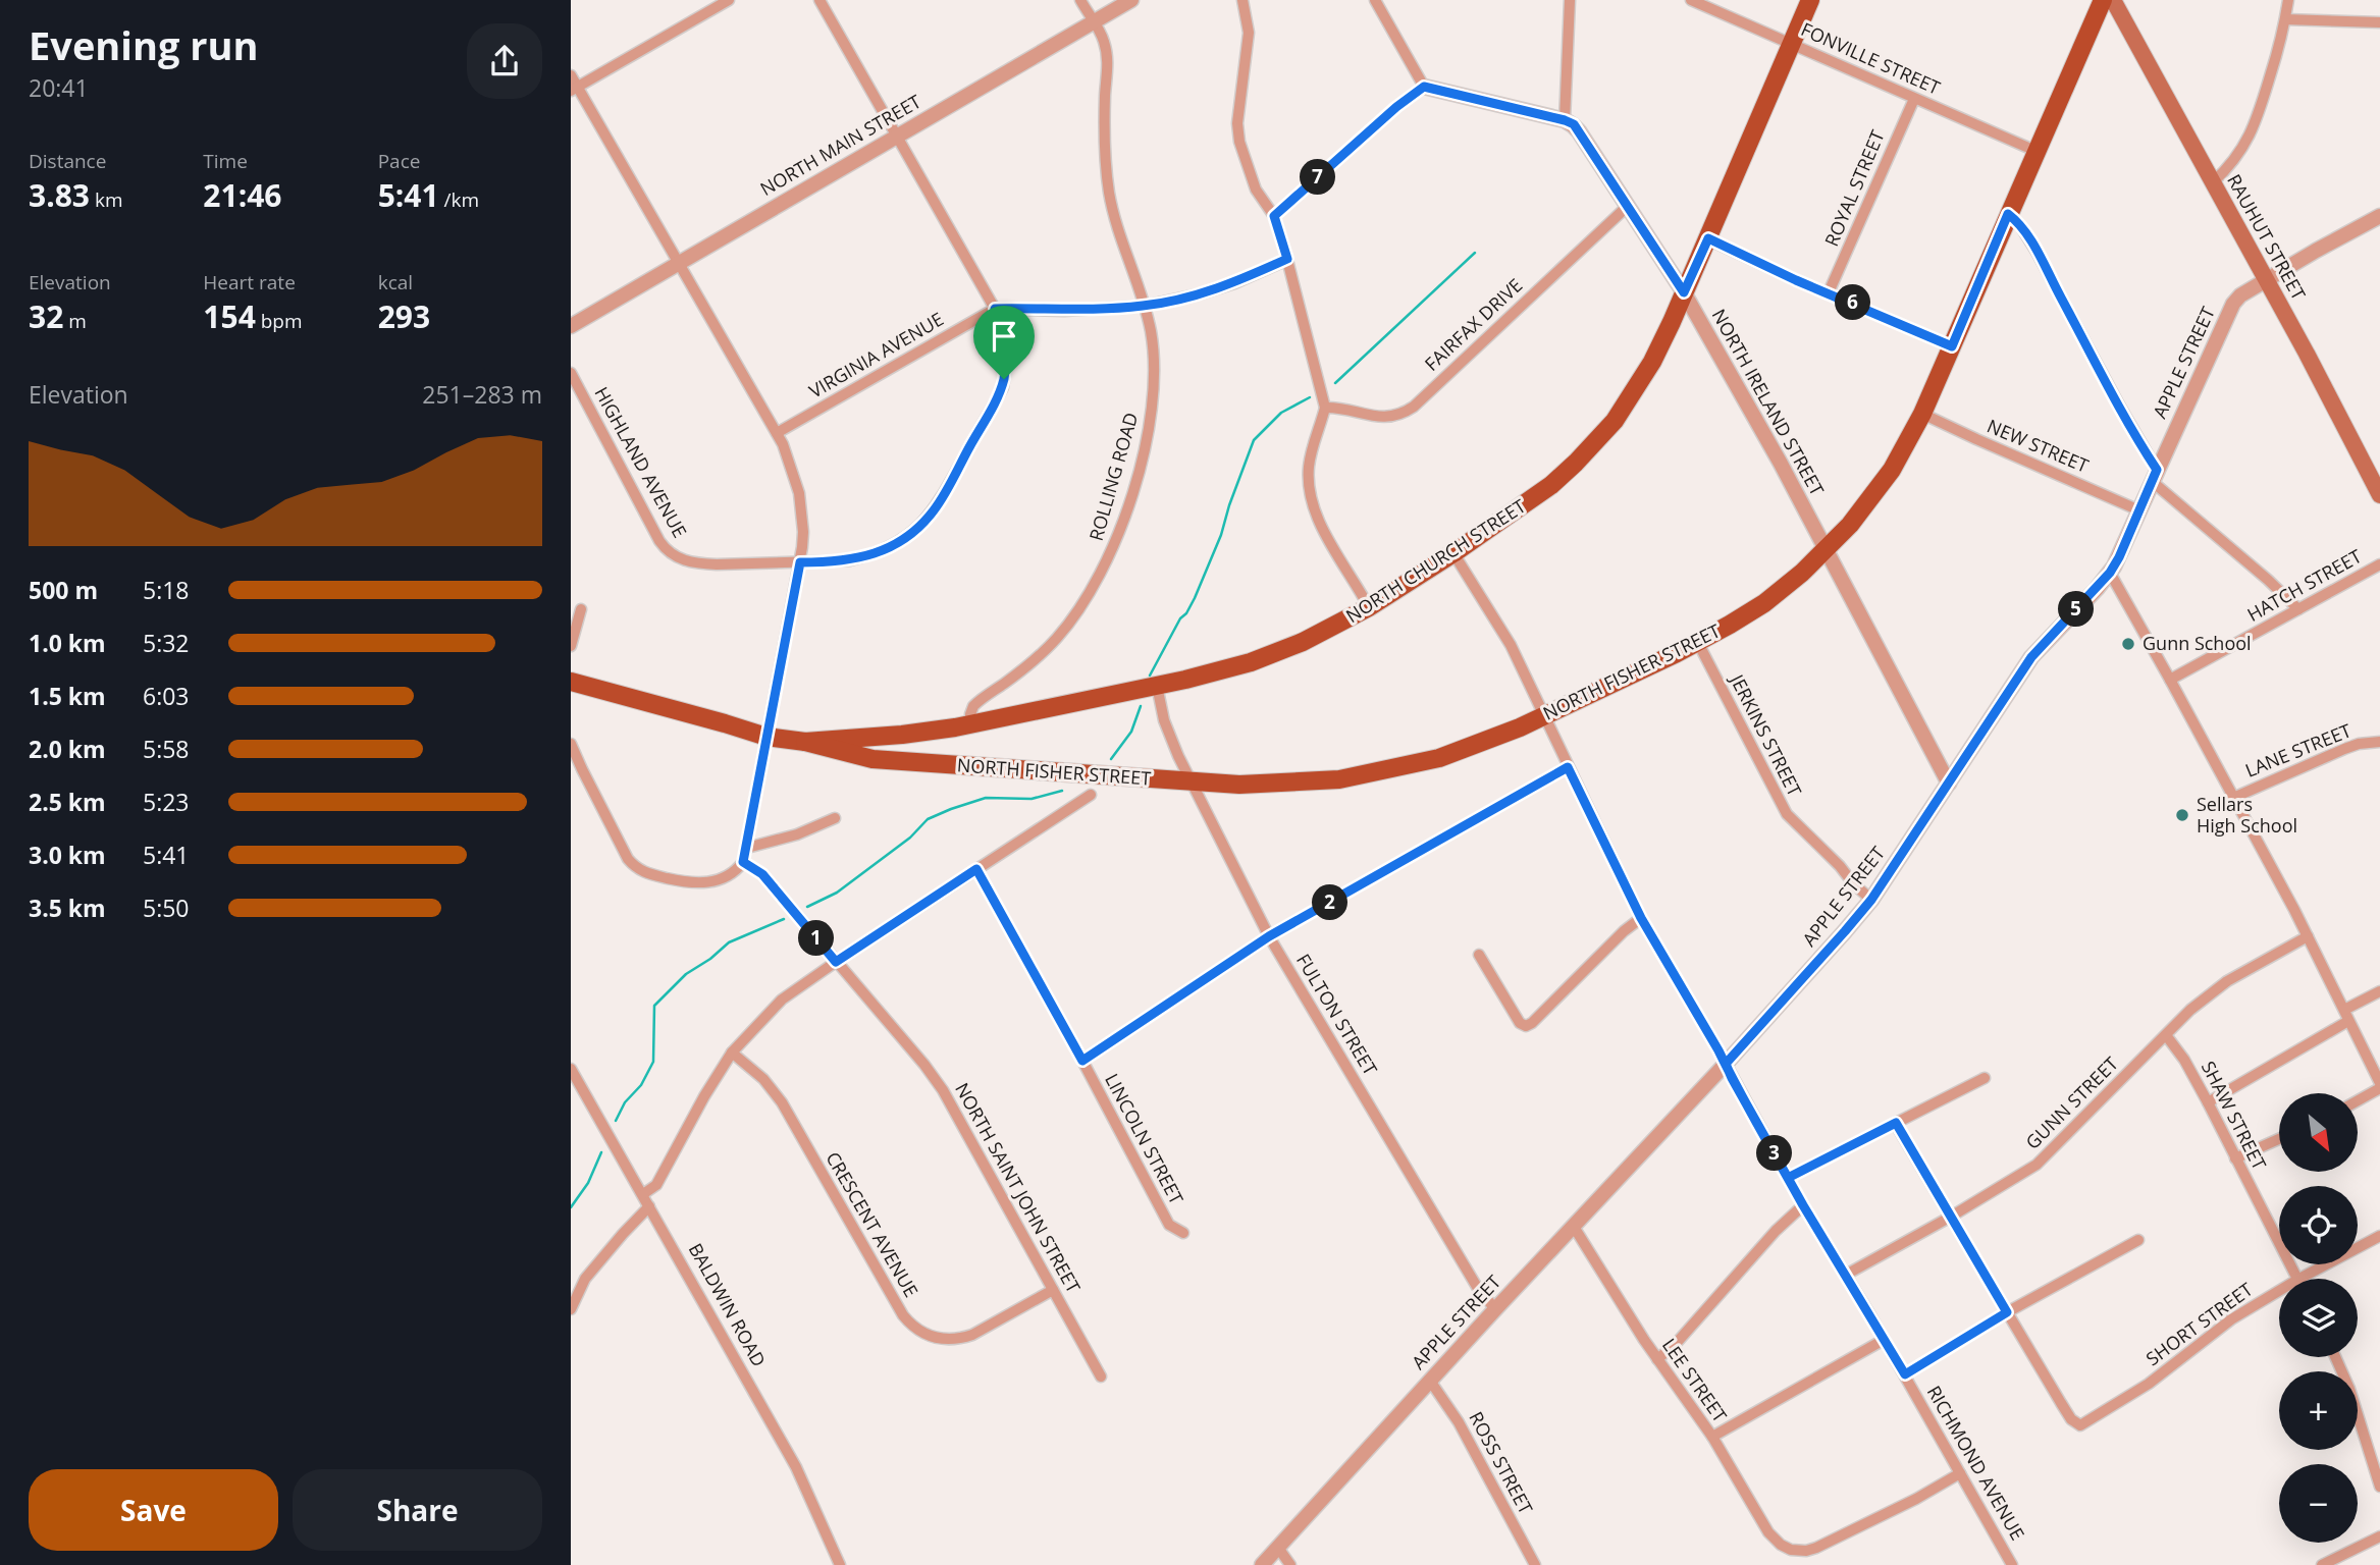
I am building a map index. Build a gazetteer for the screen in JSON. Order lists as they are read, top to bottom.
{
  "streets": {
    "main road": ["RAUHUT STREET", "NORTH CHURCH STREET", "NORTH FISHER STREET"],
    "street": [
      "FONVILLE STREET",
      "NORTH MAIN STREET",
      "ROYAL STREET",
      "FAIRFAX DRIVE",
      "VIRGINIA AVENUE",
      "APPLE STREET",
      "NORTH IRELAND STREET",
      "NEW STREET",
      "HIGHLAND AVENUE",
      "ROLLING ROAD",
      "HATCH STREET",
      "JERKINS STREET",
      "LANE STREET",
      "FULTON STREET",
      "GUNN STREET",
      "SHAW STREET",
      "LINCOLN STREET",
      "NORTH SAINT JOHN STREET",
      "CRESCENT AVENUE",
      "BALDWIN ROAD",
      "SHORT STREET",
      "LEE STREET",
      "ROSS STREET",
      "RICHMOND AVENUE"
    ]
  },
  "crossings": [
    ["FONVILLE STREET", "ROYAL STREET"],
    ["FONVILLE STREET", "NORTH CHURCH STREET"],
    ["FONVILLE STREET", "NORTH FISHER STREET"],
    ["NORTH MAIN STREET", "HIGHLAND AVENUE"],
    ["NORTH MAIN STREET", "ROLLING ROAD"],
    ["RAUHUT STREET", "APPLE STREET"],
    ["FAIRFAX DRIVE", "NORTH IRELAND STREET"],
    ["VIRGINIA AVENUE", "HIGHLAND AVENUE"],
    ["APPLE STREET", "NORTH IRELAND STREET"],
    ["APPLE STREET", "NEW STREET"],
    ["APPLE STREET", "JERKINS STREET"],
    ["APPLE STREET", "FULTON STREET"],
    ["APPLE STREET", "LEE STREET"],
    ["APPLE STREET", "ROSS STREET"],
    ["APPLE STREET", "RICHMOND AVENUE"],
    ["NORTH IRELAND STREET", "NORTH CHURCH STREET"],
    ["NORTH IRELAND STREET", "NORTH FISHER STREET"],
    ["NEW STREET", "NORTH FISHER STREET"],
    ["ROLLING ROAD", "NORTH CHURCH STREET"],
    ["NORTH CHURCH STREET", "NORTH FISHER STREET"],
    ["NORTH CHURCH STREET", "FULTON STREET"],
    ["NORTH CHURCH STREET", "RICHMOND AVENUE"],
    ["NORTH FISHER STREET", "JERKINS STREET"],
    ["NORTH FISHER STREET", "FULTON STREET"],
    ["NORTH FISHER STREET", "RICHMOND AVENUE"],
    ["GUNN STREET", "SHAW STREET"],
    ["GUNN STREET", "RICHMOND AVENUE"],
    ["NORTH SAINT JOHN STREET", "CRESCENT AVENUE"],
    ["LEE STREET", "RICHMOND AVENUE"]
  ],
  "places": ["Gunn School", "Sellars High School"],
  "north": "bottom right",
  "page": {
    "heading": ["Evening run", "20:41"],
    "stats": [
      ["Distance", "3.83 km"],
      ["Time", "21:46"],
      ["Pace", "5:41 /km"],
      ["Elevation", "32 m"],
      ["Heart rate", "154 bpm"],
      ["kcal", "293"]
    ],
    "pins": [
      "7",
      "6",
      "5",
      "2",
      "1",
      "3"
    ],
    "chart": ["Elevation", "251–283 m"],
    "list": [
      {
        "name": "500 m",
        "note": "5:18"
      },
      {
        "name": "1.0 km",
        "note": "5:32"
      },
      {
        "name": "1.5 km",
        "note": "6:03"
      },
      {
        "name": "2.0 km",
        "note": "5:58"
      },
      {
        "name": "2.5 km",
        "note": "5:23"
      },
      {
        "name": "3.0 km",
        "note": "5:41"
      },
      {
        "name": "3.5 km",
        "note": "5:50"
      }
    ],
    "map_buttons": ["+", "−"],
    "buttons": ["Save", "Share"]
  }
}
